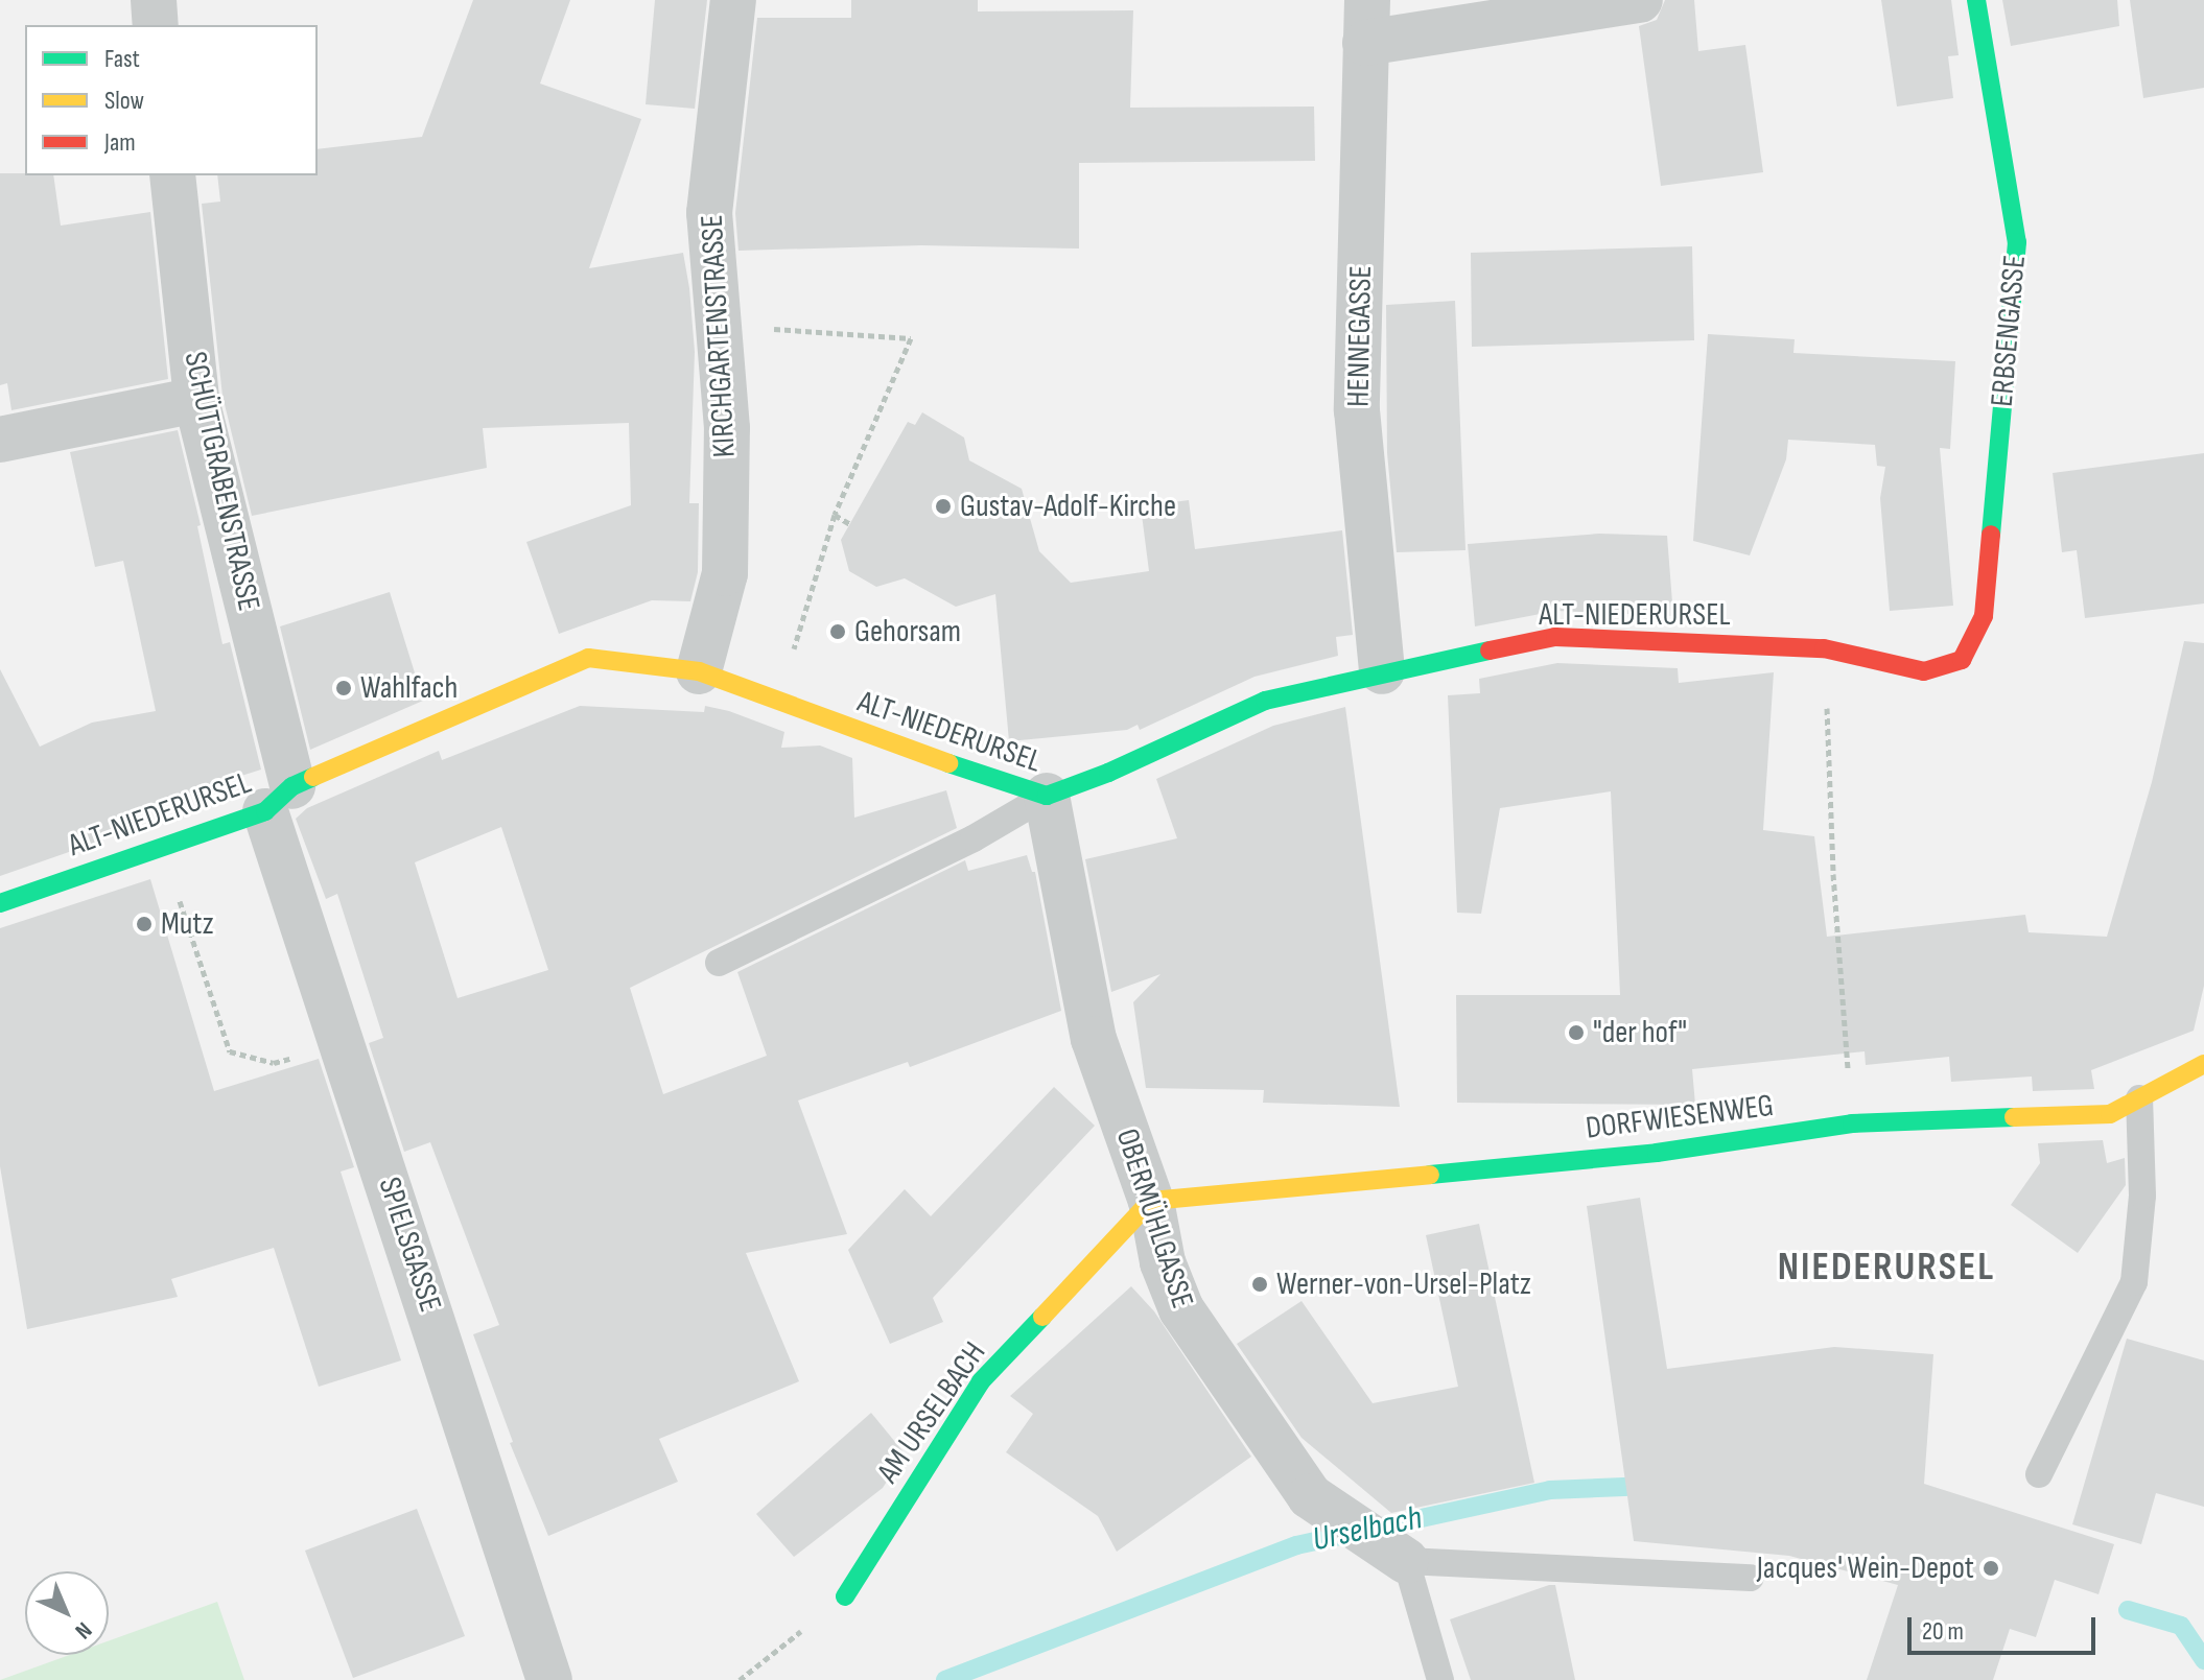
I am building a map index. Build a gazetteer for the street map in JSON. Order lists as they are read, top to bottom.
{
  "streets": {
    "street": [
      "ERBSENGASSE",
      "KIRCHGARTENSTRASSE",
      "HENNEGASSE",
      "SCHÜTTGRABENSTRASSE",
      "ALT-NIEDERURSEL",
      "DORFWIESENWEG",
      "OBERMÜHLGASSE",
      "SPIELSGASSE",
      "AM URSELBACH"
    ]
  },
  "crossings": [
    ["ERBSENGASSE", "ALT-NIEDERURSEL"],
    ["KIRCHGARTENSTRASSE", "ALT-NIEDERURSEL"],
    ["HENNEGASSE", "ALT-NIEDERURSEL"],
    ["SCHÜTTGRABENSTRASSE", "ALT-NIEDERURSEL"],
    ["SCHÜTTGRABENSTRASSE", "SPIELSGASSE"],
    ["ALT-NIEDERURSEL", "OBERMÜHLGASSE"],
    ["ALT-NIEDERURSEL", "SPIELSGASSE"],
    ["DORFWIESENWEG", "OBERMÜHLGASSE"],
    ["DORFWIESENWEG", "AM URSELBACH"],
    ["OBERMÜHLGASSE", "AM URSELBACH"]
  ],
  "districts": ["NIEDERURSEL"],
  "water": ["Urselbach"],
  "places": [
    "Gustav-Adolf-Kirche",
    "Gehorsam",
    "Wahlfach",
    "Mutz",
    "\"der hof\"",
    "Werner-von-Ursel-Platz",
    "Jacques' Wein-Depot"
  ],
  "legend": ["Fast", "Slow", "Jam"],
  "scale_bar": "20 m",
  "north": "bottom right"
}
